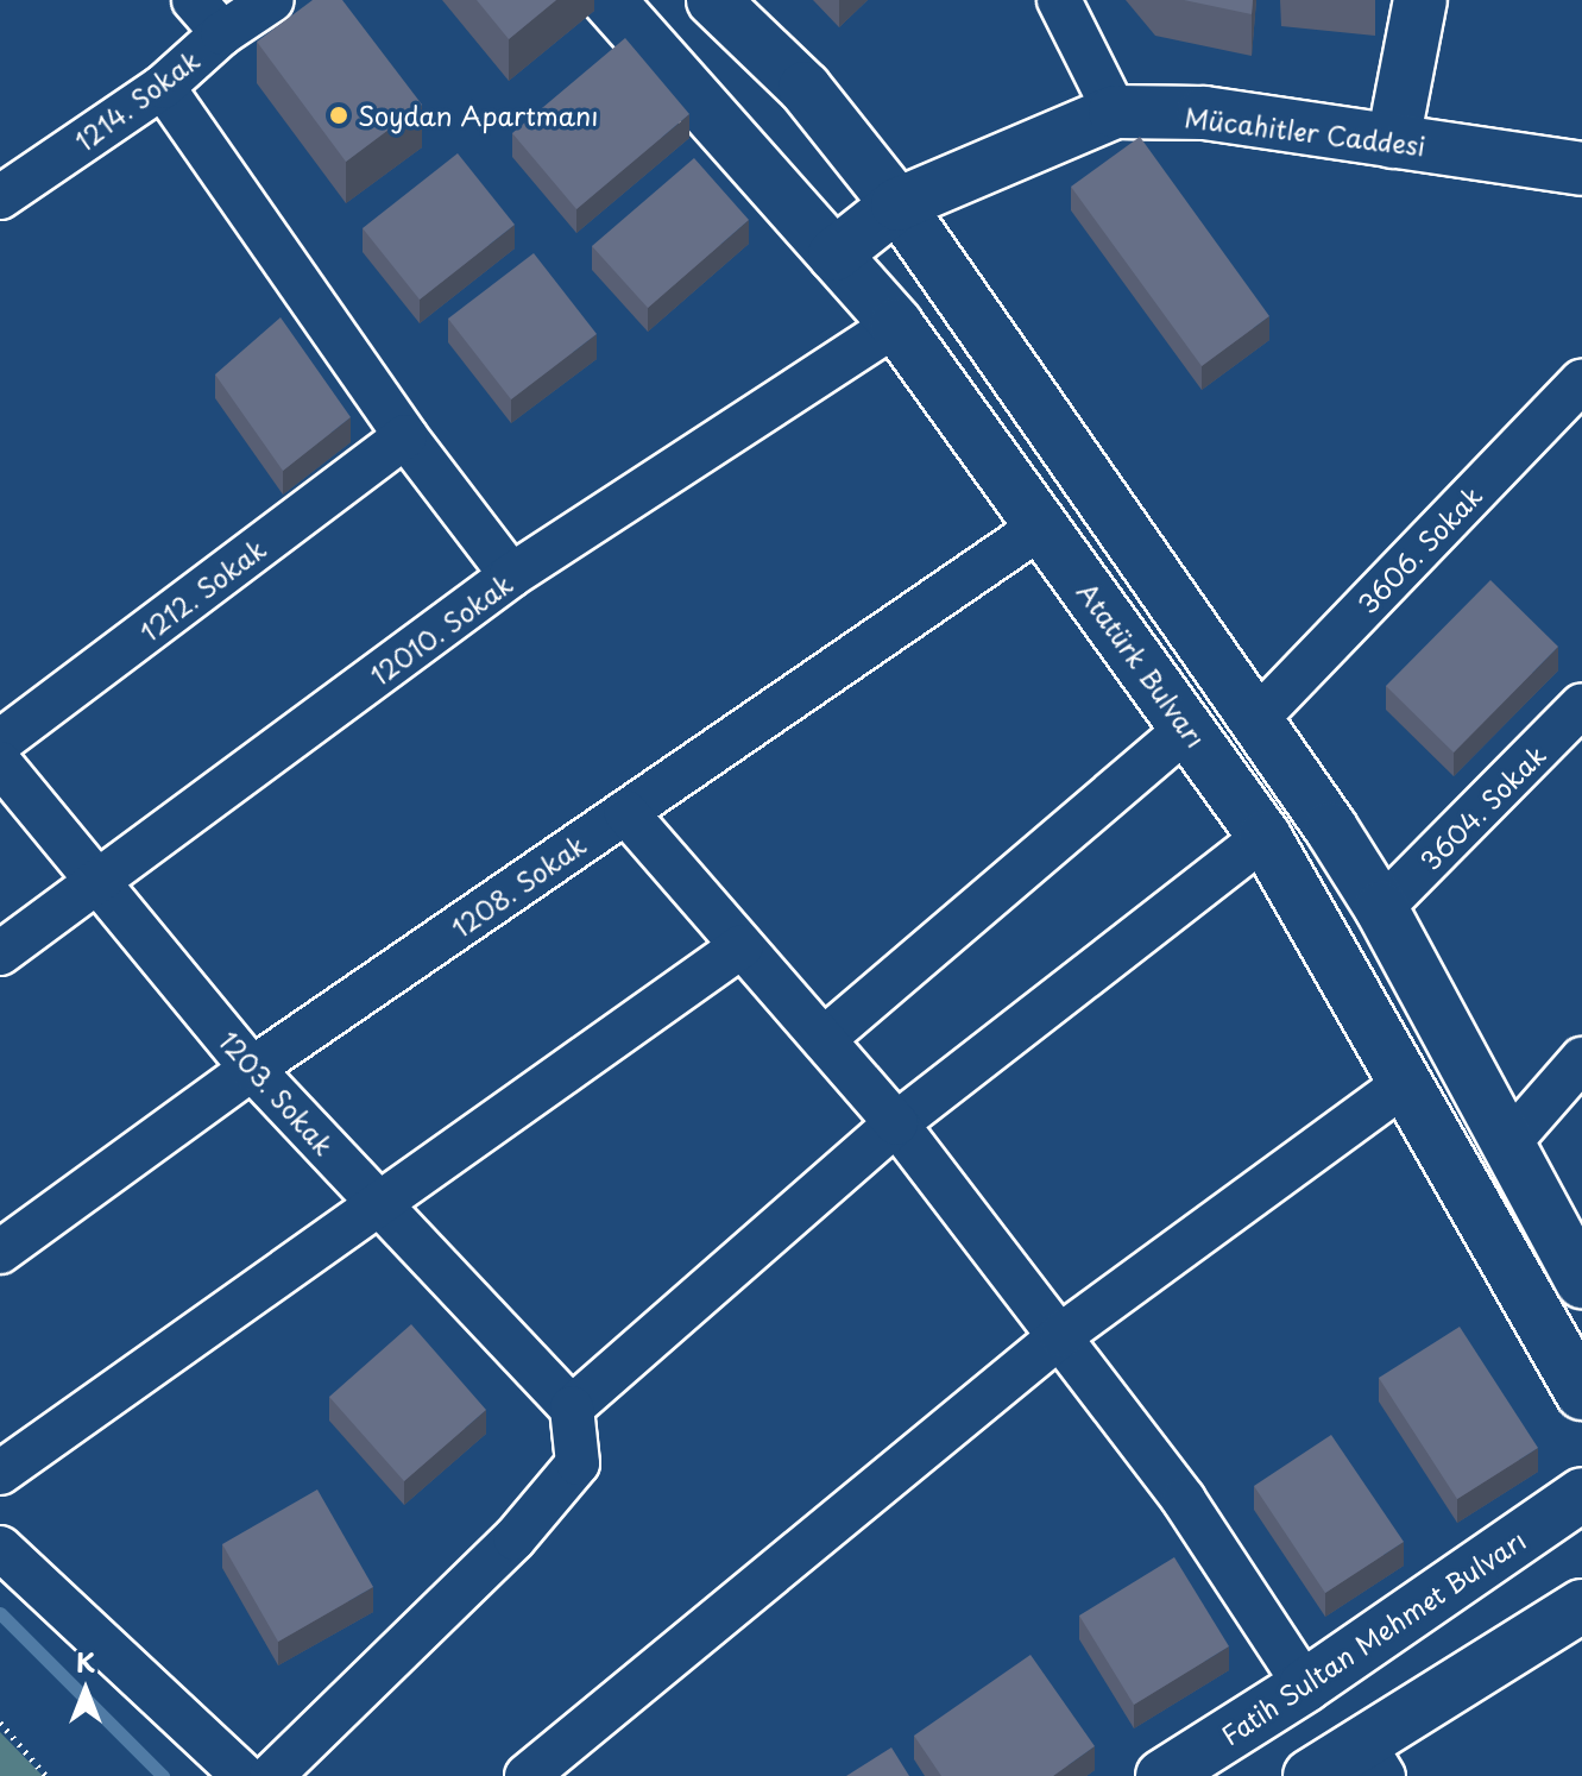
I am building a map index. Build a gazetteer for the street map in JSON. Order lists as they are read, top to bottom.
{
  "streets": {
    "main road": ["Mücahitler Caddesi", "Atatürk Bulvarı", "Fatih Sultan Mehmet Bulvarı"],
    "street": [
      "1214. Sokak",
      "3606. Sokak",
      "1212. Sokak",
      "12010. Sokak",
      "3604. Sokak",
      "1208. Sokak",
      "1203. Sokak"
    ]
  },
  "crossings": [
    ["Mücahitler Caddesi", "Atatürk Bulvarı"],
    ["12010. Sokak", "Atatürk Bulvarı"],
    ["12010. Sokak", "1203. Sokak"],
    ["Atatürk Bulvarı", "1208. Sokak"],
    ["1208. Sokak", "1203. Sokak"]
  ],
  "places": ["Soydan Apartmanı"],
  "north": "top"
}
